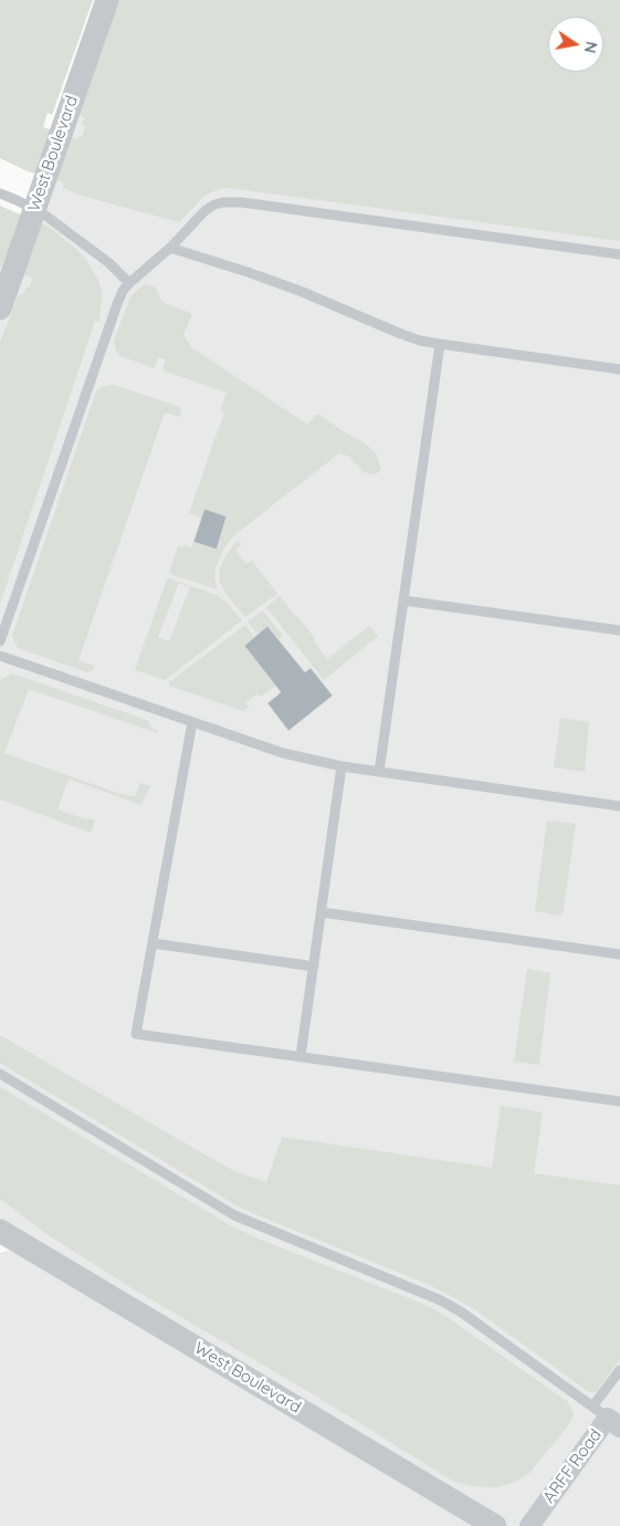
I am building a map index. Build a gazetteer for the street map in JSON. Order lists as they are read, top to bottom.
{
  "streets": {
    "street": ["West Boulevard", "ARFF Road"]
  },
  "north": "right"
}
